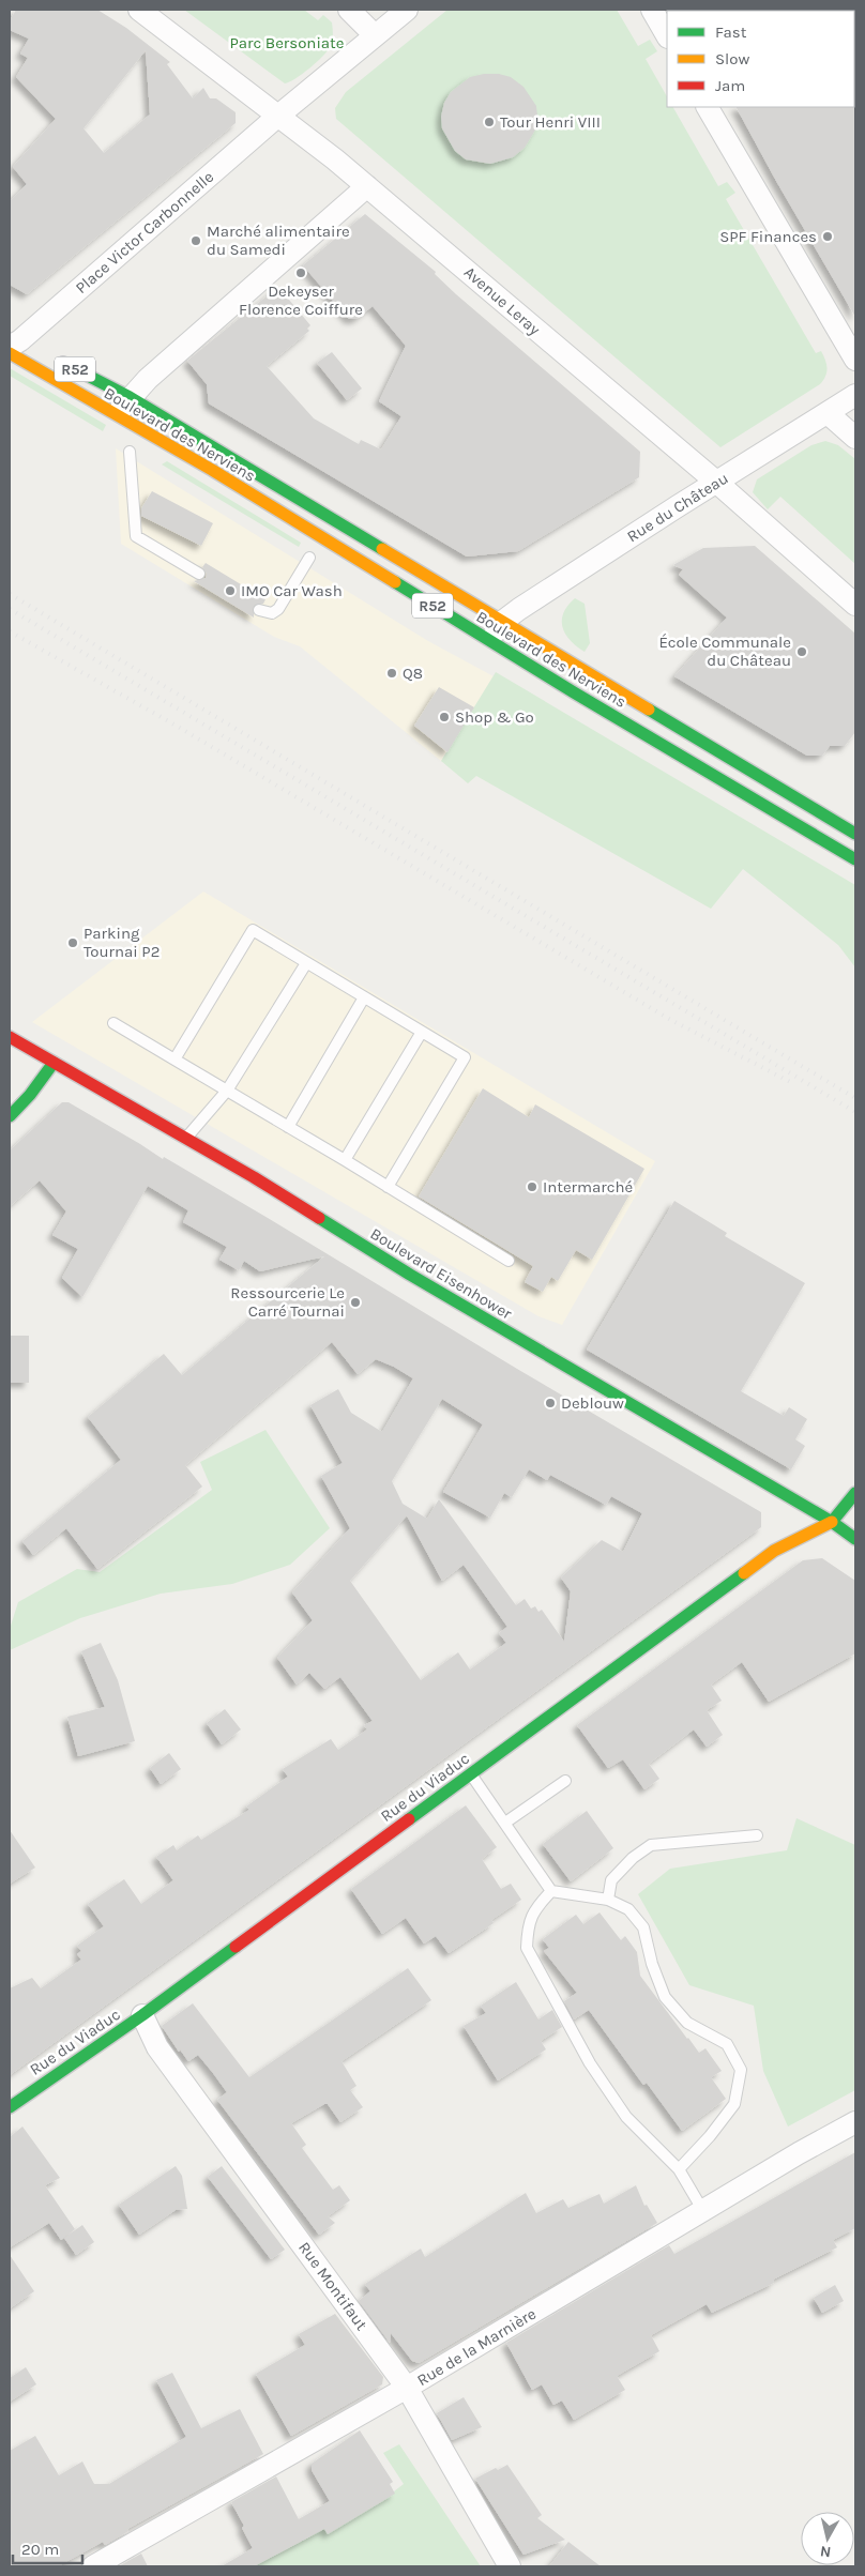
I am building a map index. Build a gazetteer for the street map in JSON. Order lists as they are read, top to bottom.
{
  "streets": {
    "street": [
      "Place Victor Carbonnelle",
      "Avenue Leray",
      "R52",
      "Boulevard des Nerviens",
      "Rue du Château",
      "Boulevard Eisenhower",
      "Rue du Viaduc",
      "Rue Montifaut",
      "Rue de la Marnière"
    ]
  },
  "crossings": [
    ["Place Victor Carbonnelle", "Avenue Leray"],
    ["Place Victor Carbonnelle", "Boulevard des Nerviens"],
    ["Avenue Leray", "Rue du Château"],
    ["Boulevard des Nerviens", "Rue du Château"],
    ["Boulevard Eisenhower", "Rue du Viaduc"],
    ["Rue du Viaduc", "Rue Montifaut"],
    ["Rue Montifaut", "Rue de la Marnière"]
  ],
  "parks": ["Parc Bersoniate"],
  "places": [
    "Tour Henri VIII",
    "SPF Finances",
    "Marché alimentaire du Samedi",
    "Dekeyser Florence Coiffure",
    "IMO Car Wash",
    "École Communale du Château",
    "Q8",
    "Shop & Go",
    "Parking Tournai P2",
    "Intermarché",
    "Ressourcerie Le Carré Tournai",
    "Deblouw"
  ],
  "legend": ["Fast", "Slow", "Jam"],
  "scale_bar": "20 m",
  "north": "bottom"
}
